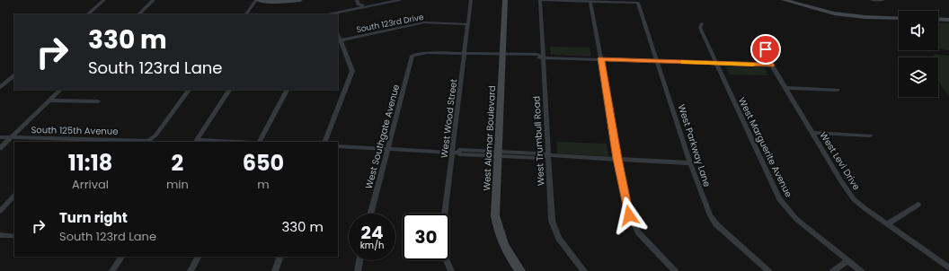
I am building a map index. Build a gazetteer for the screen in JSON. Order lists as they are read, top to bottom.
{
  "streets": {
    "street": [
      "South 123rd Drive",
      "West Wood Street",
      "South 125th Avenue",
      "West Southgate Avenue",
      "West Alamar Boulevard",
      "West Trumbull Road",
      "West Parkway Lane",
      "West Marguerite Avenue",
      "West Levi Drive"
    ]
  },
  "crossings": [
    ["South 123rd Drive", "West Wood Street"],
    ["West Wood Street", "West Southgate Avenue"]
  ],
  "page": {
    "turn": ["330 m", "South 123rd Lane"],
    "eta": [
      "11:18",
      "Arrival",
      "2",
      "min",
      "650",
      "m"
    ],
    "list": [
      {
        "name": "Turn right",
        "note": "South 123rd Lane",
        "value": "330 m"
      }
    ],
    "speed": "24 km/h",
    "limit": "30"
  }
}
